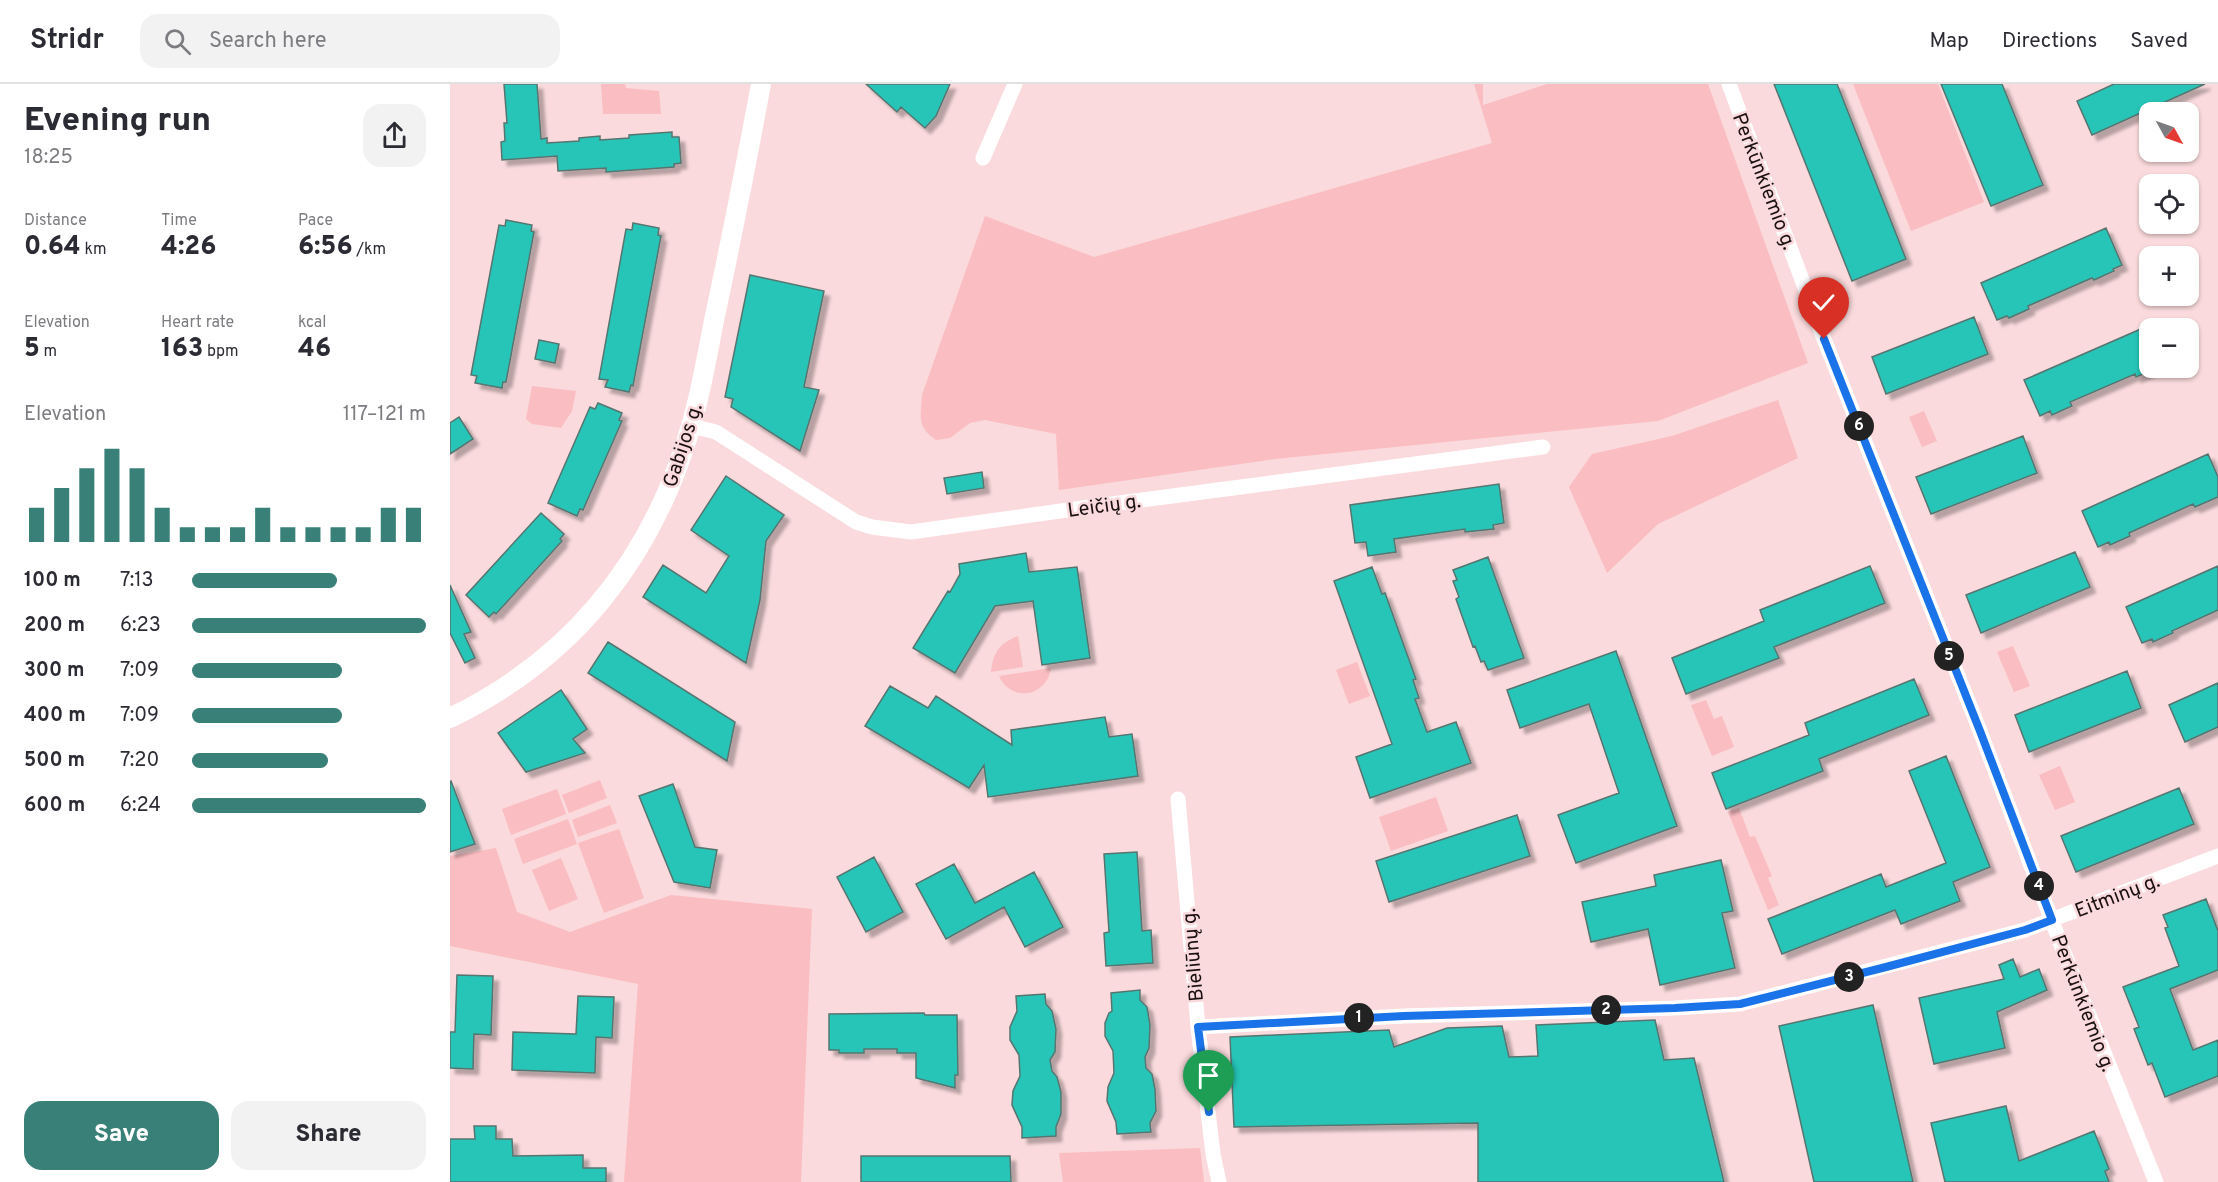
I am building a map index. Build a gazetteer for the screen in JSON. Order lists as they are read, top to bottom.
{
  "streets": {
    "street": [
      "Perkūnkiemio g.",
      "Gabijos g.",
      "Leičių g.",
      "Eitminų g.",
      "Bieliūnų g."
    ]
  },
  "crossings": [
    ["Perkūnkiemio g.", "Eitminų g."],
    ["Gabijos g.", "Leičių g."],
    ["Eitminų g.", "Bieliūnų g."]
  ],
  "north": "bottom right",
  "page": {
    "header": "Stridr",
    "search": "Search here",
    "nav": ["Map", "Directions", "Saved"],
    "heading": ["Evening run", "18:25"],
    "map_buttons": ["+", "−"],
    "stats": [
      ["Distance", "0.64 km"],
      ["Time", "4:26"],
      ["Pace", "6:56 /km"],
      ["Elevation", "5 m"],
      ["Heart rate", "163 bpm"],
      ["kcal", "46"]
    ],
    "chart": ["Elevation", "117–121 m"],
    "pins": [
      "6",
      "5",
      "4",
      "3",
      "2",
      "1"
    ],
    "list": [
      {
        "name": "100 m",
        "note": "7:13"
      },
      {
        "name": "200 m",
        "note": "6:23"
      },
      {
        "name": "300 m",
        "note": "7:09"
      },
      {
        "name": "400 m",
        "note": "7:09"
      },
      {
        "name": "500 m",
        "note": "7:20"
      },
      {
        "name": "600 m",
        "note": "6:24"
      }
    ],
    "buttons": ["Save", "Share"]
  }
}
